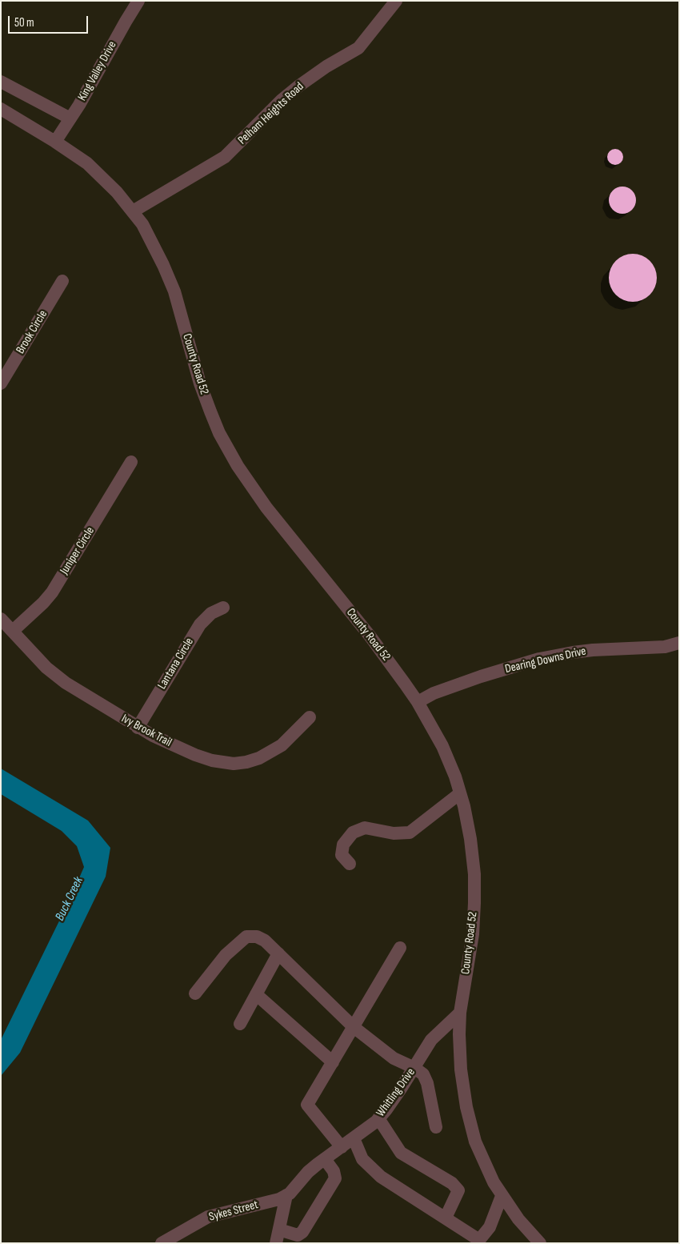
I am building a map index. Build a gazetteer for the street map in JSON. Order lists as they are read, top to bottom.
{
  "streets": {
    "street": [
      "King Valley Drive",
      "Pelham Heights Road",
      "Brook Circle",
      "County Road 52",
      "Juniper Circle",
      "Dearing Downs Drive",
      "Lantana Circle",
      "Ivy Brook Trail",
      "Whitling Drive",
      "Sykes Street"
    ]
  },
  "crossings": [
    ["King Valley Drive", "County Road 52"],
    ["Pelham Heights Road", "County Road 52"],
    ["County Road 52", "Dearing Downs Drive"],
    ["County Road 52", "Whitling Drive"],
    ["Juniper Circle", "Ivy Brook Trail"],
    ["Lantana Circle", "Ivy Brook Trail"],
    ["Whitling Drive", "Sykes Street"]
  ],
  "water": ["Buck Creek"],
  "scale_bar": "50 m"
}
